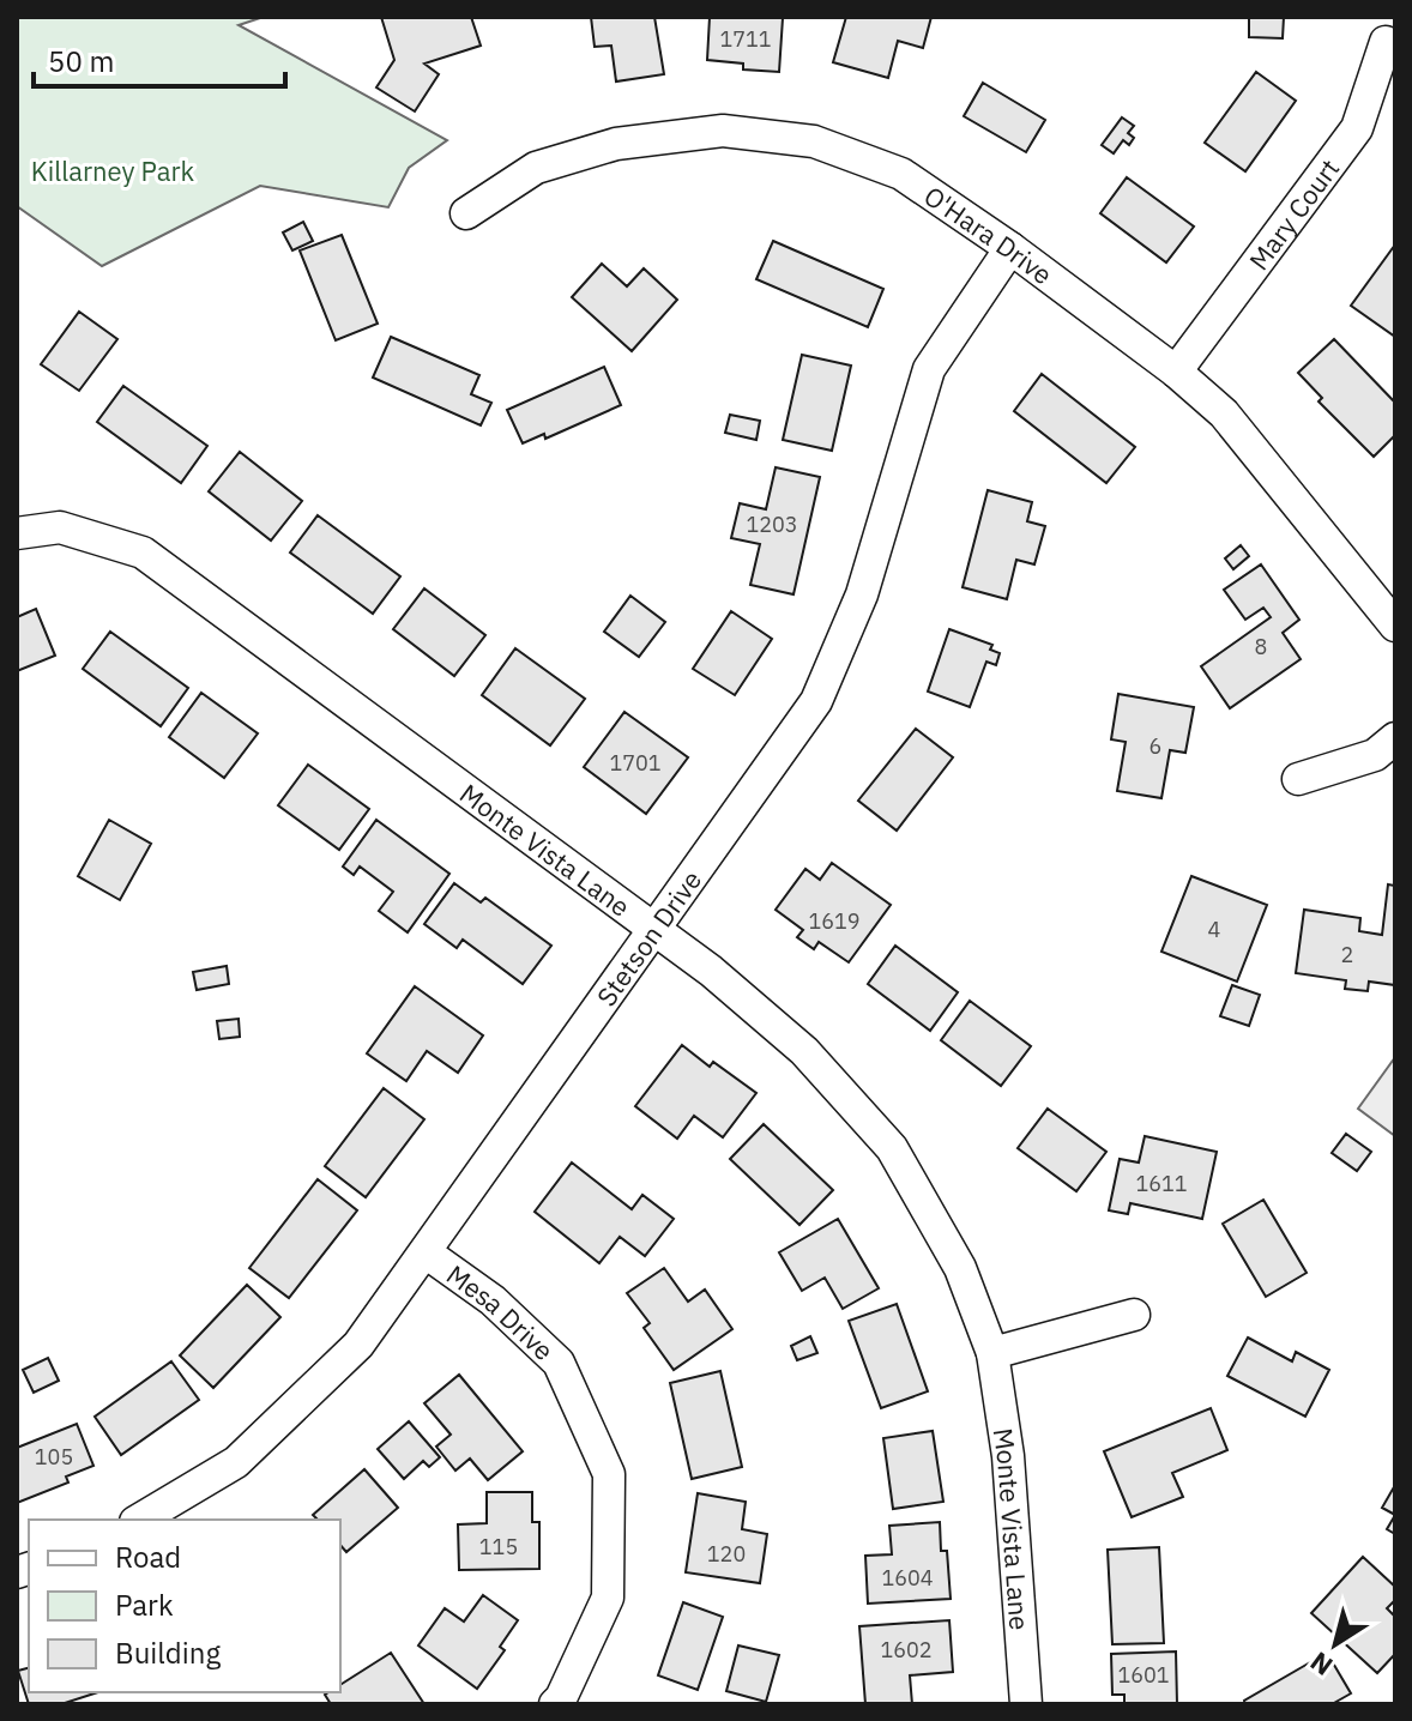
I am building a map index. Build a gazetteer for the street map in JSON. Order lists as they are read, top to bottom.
{
  "streets": {
    "street": [
      "Mary Court",
      "O'Hara Drive",
      "Monte Vista Lane",
      "Stetson Drive",
      "Mesa Drive"
    ]
  },
  "crossings": [
    ["Mary Court", "O'Hara Drive"],
    ["O'Hara Drive", "Stetson Drive"],
    ["Monte Vista Lane", "Stetson Drive"],
    ["Stetson Drive", "Mesa Drive"]
  ],
  "parks": ["Killarney Park"],
  "house_numbers": [
    "1711",
    "1203",
    "8",
    "6",
    "1701",
    "1619",
    "4",
    "2",
    "1611",
    "105",
    "115",
    "120",
    "1604",
    "1602",
    "1601"
  ],
  "legend": ["Road", "Park", "Building"],
  "scale_bar": "50 m",
  "north": "bottom left"
}
